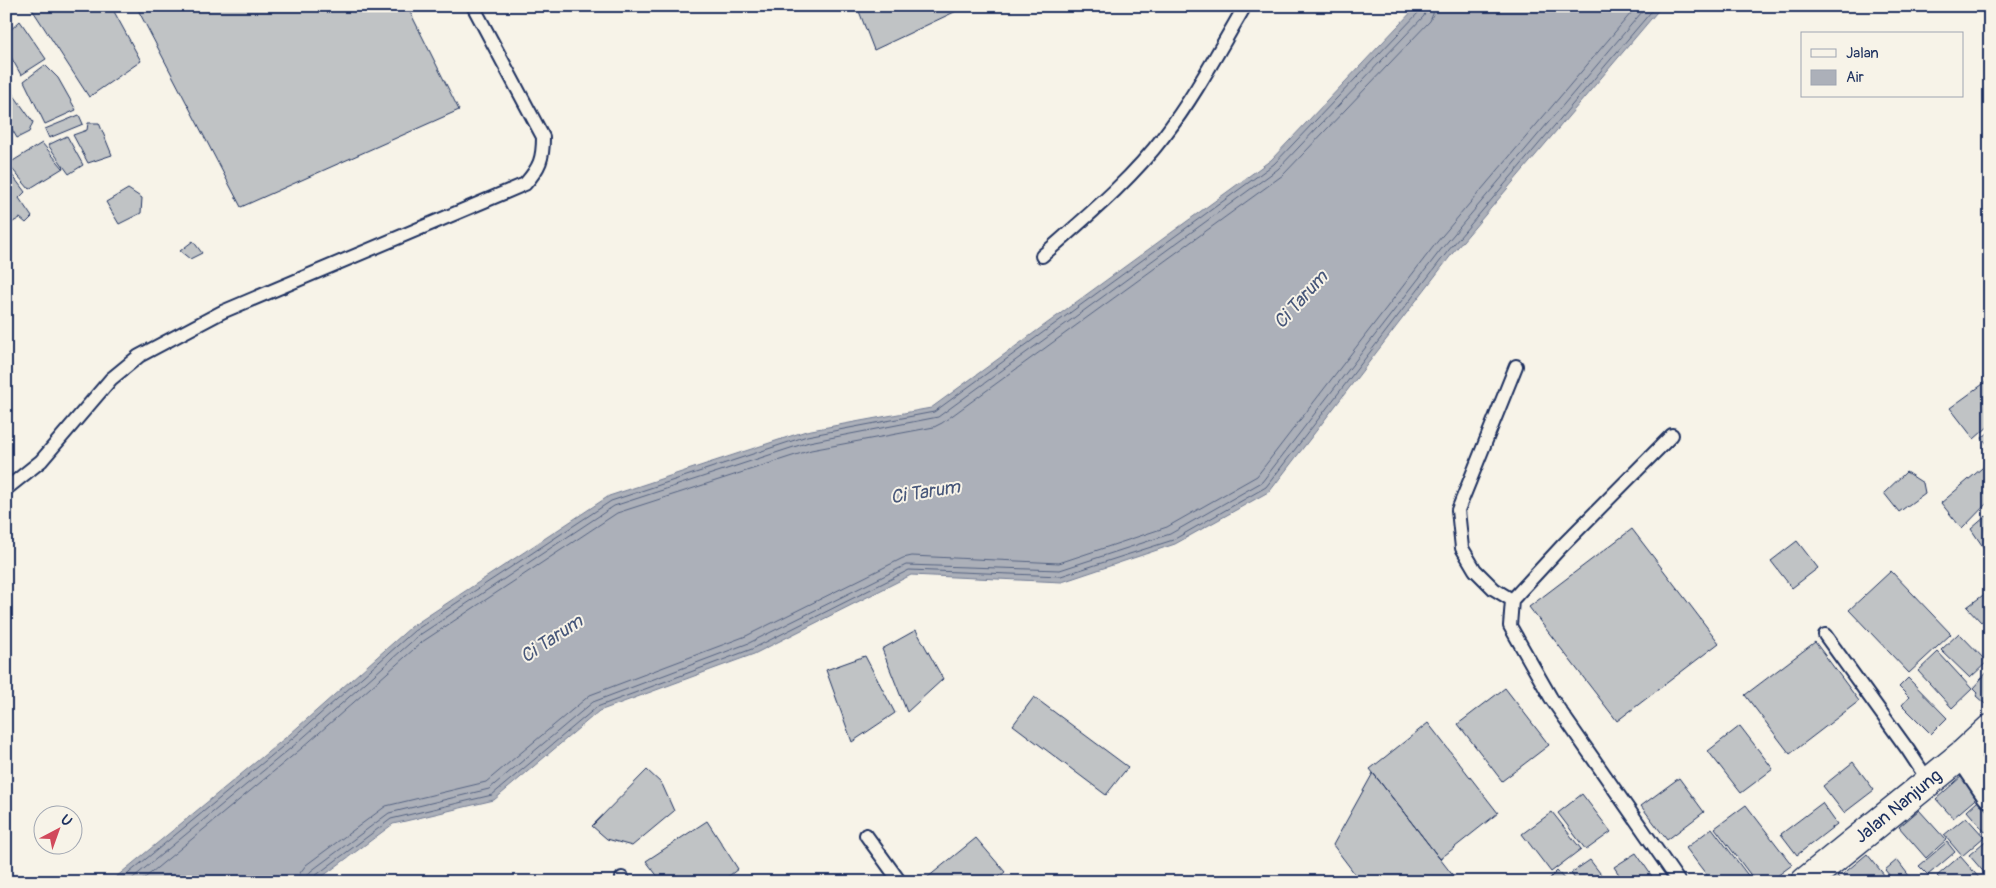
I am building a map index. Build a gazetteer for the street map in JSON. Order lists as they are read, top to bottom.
{
  "streets": {
    "main road": ["Jalan Nanjung"]
  },
  "water": ["Ci Tarum"],
  "legend": ["Jalan", "Air"],
  "north": "top right"
}
